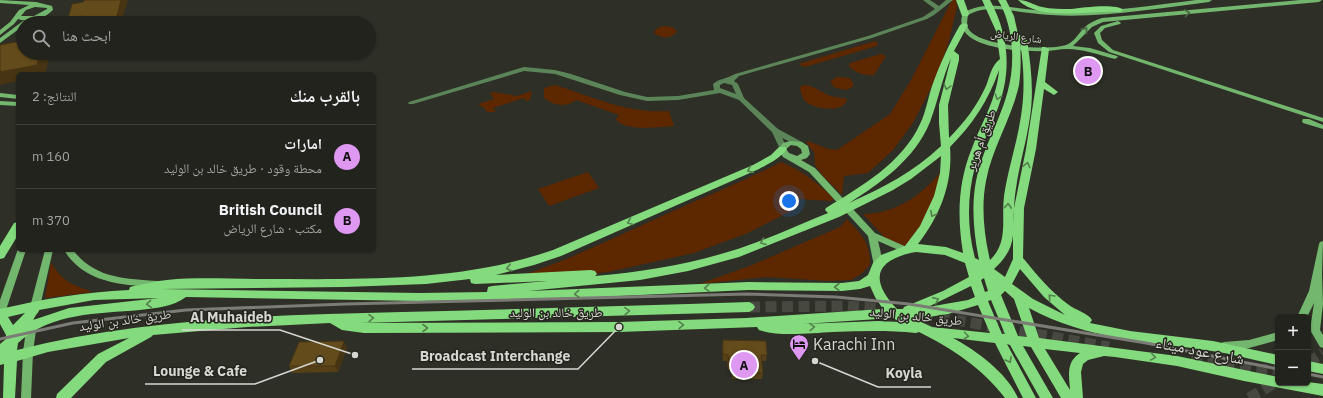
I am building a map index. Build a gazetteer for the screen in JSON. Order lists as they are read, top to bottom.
{
  "streets": {
    "main road": [
      "شارع الرياض",
      "طريق أم هرير",
      "طريق خالد بن الوليد",
      "شارع عود ميثاء"
    ]
  },
  "crossings": [
    ["طريق خالد بن الوليد", "شارع عود ميثاء"]
  ],
  "places": {
    "other": [
      "Broadcast Interchange",
      "Al Muhaideb",
      "Lounge & Cafe",
      "Koyla"
    ],
    "hotel": ["Karachi Inn"]
  },
  "page": {
    "search": "ابحث هنا",
    "pins": ["B", "A"],
    "heading": ["بالقرب منك", "النتائج: 2"],
    "list": [
      {
        "mark": "A",
        "name": "امارات",
        "note": "محطة وقود · طريق خالد بن الوليد",
        "value": "160 m"
      },
      {
        "mark": "B",
        "name": "British Council",
        "note": "مكتب · شارع الرياض",
        "value": "370 m"
      }
    ],
    "map_buttons": ["+", "−"]
  }
}
